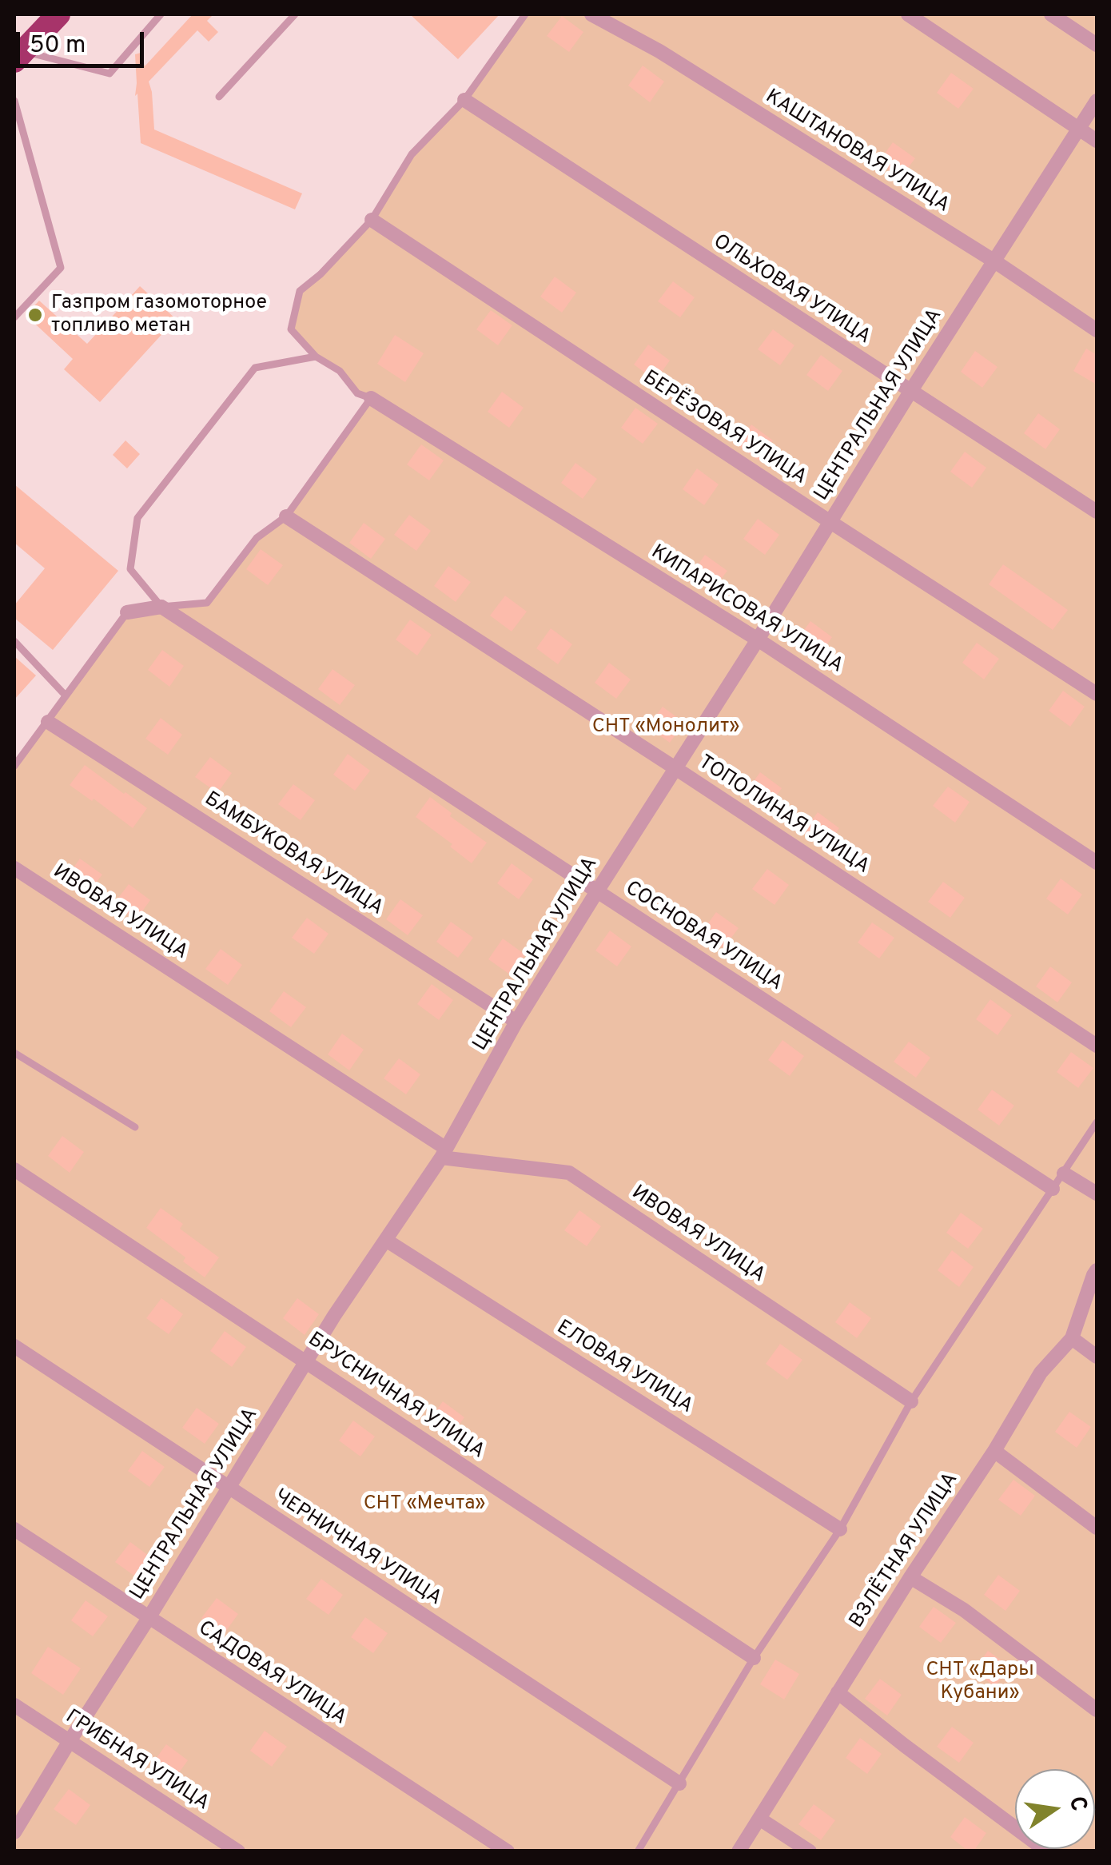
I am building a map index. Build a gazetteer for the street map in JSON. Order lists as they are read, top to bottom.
{
  "streets": {
    "street": [
      "КАШТАНОВАЯ УЛИЦА",
      "ОЛЬХОВАЯ УЛИЦА",
      "ЦЕНТРАЛЬНАЯ УЛИЦА",
      "БЕРЁЗОВАЯ УЛИЦА",
      "КИПАРИСОВАЯ УЛИЦА",
      "ТОПОЛИНАЯ УЛИЦА",
      "БАМБУКОВАЯ УЛИЦА",
      "ИВОВАЯ УЛИЦА",
      "СОСНОВАЯ УЛИЦА",
      "ЕЛОВАЯ УЛИЦА",
      "БРУСНИЧНАЯ УЛИЦА",
      "ЧЕРНИЧНАЯ УЛИЦА",
      "ВЗЛЁТНАЯ УЛИЦА",
      "САДОВАЯ УЛИЦА",
      "ГРИБНАЯ УЛИЦА"
    ]
  },
  "crossings": [
    ["КАШТАНОВАЯ УЛИЦА", "ЦЕНТРАЛЬНАЯ УЛИЦА"],
    ["ОЛЬХОВАЯ УЛИЦА", "ЦЕНТРАЛЬНАЯ УЛИЦА"],
    ["ЦЕНТРАЛЬНАЯ УЛИЦА", "БЕРЁЗОВАЯ УЛИЦА"],
    ["ЦЕНТРАЛЬНАЯ УЛИЦА", "КИПАРИСОВАЯ УЛИЦА"],
    ["ЦЕНТРАЛЬНАЯ УЛИЦА", "ТОПОЛИНАЯ УЛИЦА"],
    ["ЦЕНТРАЛЬНАЯ УЛИЦА", "БАМБУКОВАЯ УЛИЦА"],
    ["ЦЕНТРАЛЬНАЯ УЛИЦА", "ИВОВАЯ УЛИЦА"],
    ["ЦЕНТРАЛЬНАЯ УЛИЦА", "СОСНОВАЯ УЛИЦА"],
    ["ЦЕНТРАЛЬНАЯ УЛИЦА", "ЕЛОВАЯ УЛИЦА"],
    ["ЦЕНТРАЛЬНАЯ УЛИЦА", "БРУСНИЧНАЯ УЛИЦА"],
    ["ЦЕНТРАЛЬНАЯ УЛИЦА", "ЧЕРНИЧНАЯ УЛИЦА"],
    ["ЦЕНТРАЛЬНАЯ УЛИЦА", "САДОВАЯ УЛИЦА"],
    ["ЦЕНТРАЛЬНАЯ УЛИЦА", "ГРИБНАЯ УЛИЦА"]
  ],
  "parks": ["СНТ «Монолит»", "СНТ «Мечта»", "СНТ «Дары Кубани»"],
  "places": ["Газпром газомоторное топливо метан"],
  "scale_bar": "50 m",
  "north": "right"
}
